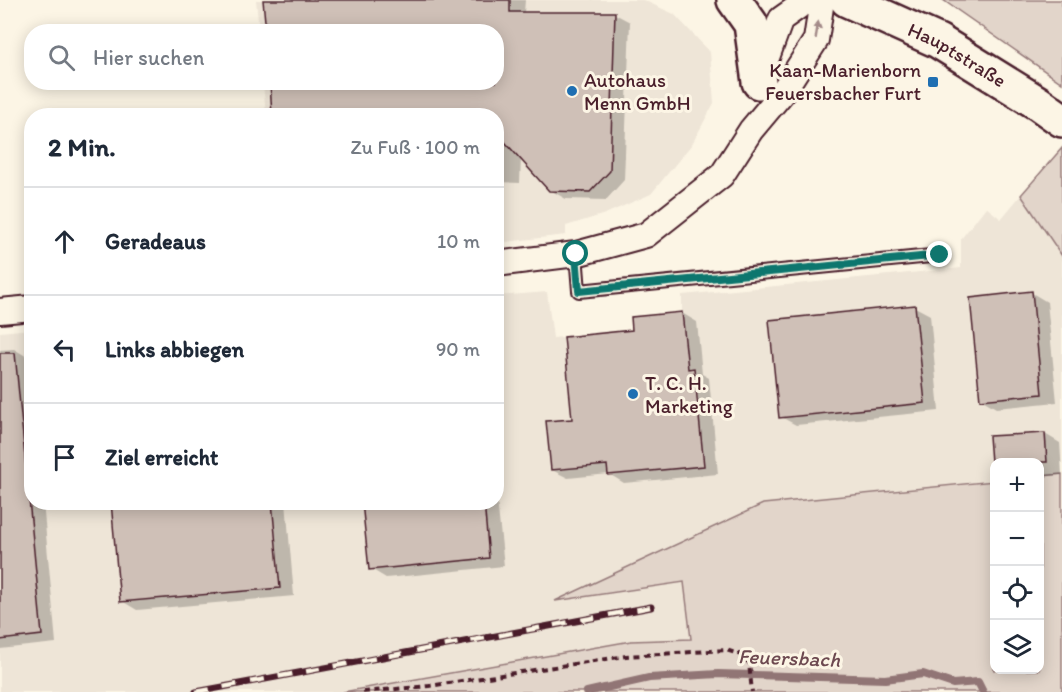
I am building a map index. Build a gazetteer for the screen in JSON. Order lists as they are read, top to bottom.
{
  "streets": {
    "main road": ["Hauptstraße"]
  },
  "water": ["Feuersbach"],
  "places": {
    "transit": ["Kaan-Marienborn Feuersbacher Furt"],
    "other": ["Autohaus Menn GmbH", "T. C. H. Marketing"]
  },
  "page": {
    "search": "Hier suchen",
    "heading": ["2 Min.", "Zu Fuß · 100 m"],
    "list": [
      ["Geradeaus", "10 m"],
      ["Links abbiegen", "90 m"],
      "Ziel erreicht"
    ],
    "map_buttons": ["+", "−"]
  }
}
